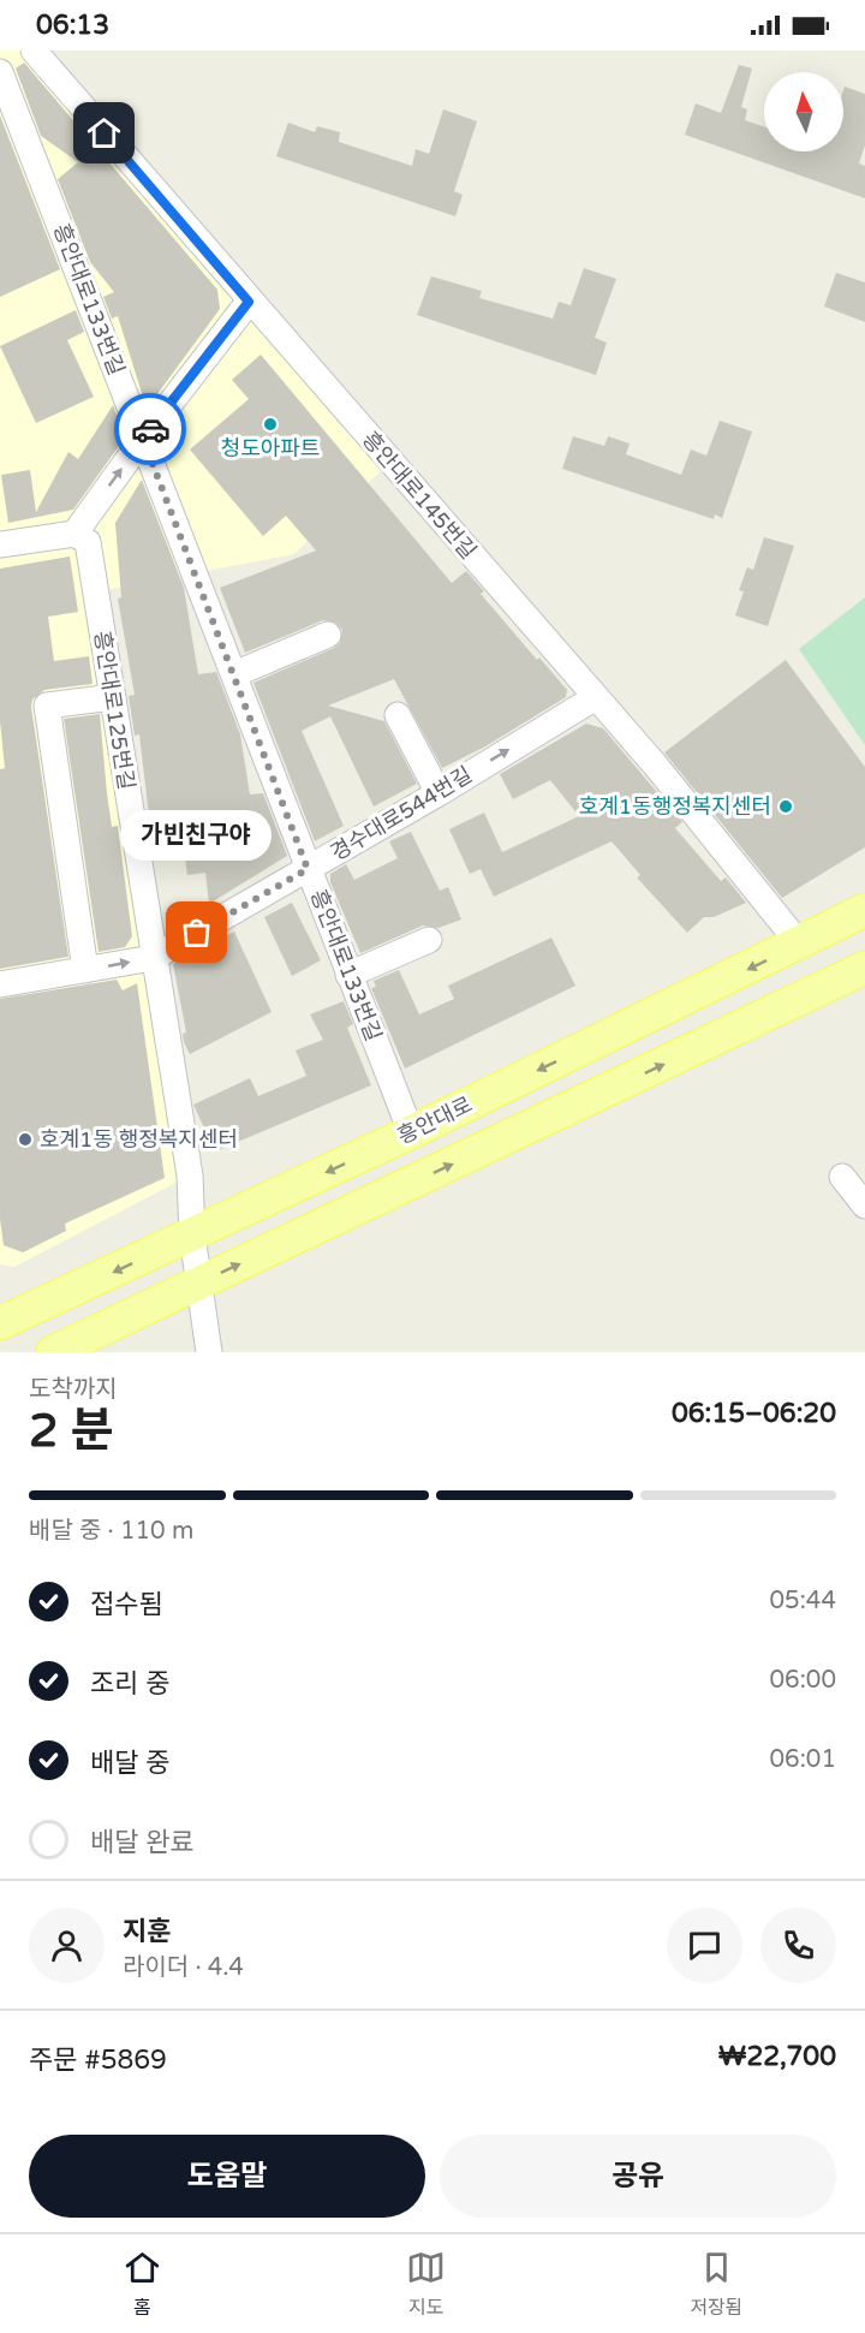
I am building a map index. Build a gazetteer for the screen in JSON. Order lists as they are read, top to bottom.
{
  "streets": {
    "main road": ["흥안대로"],
    "street": [
      "흥안대로133번길",
      "흥안대로145번길",
      "흥안대로125번길",
      "경수대로544번길"
    ]
  },
  "crossings": [
    ["흥안대로133번길", "경수대로544번길"],
    ["흥안대로133번길", "흥안대로"],
    ["흥안대로145번길", "경수대로544번길"],
    ["흥안대로145번길", "흥안대로"],
    ["흥안대로125번길", "경수대로544번길"],
    ["흥안대로125번길", "흥안대로"]
  ],
  "one_way": ["경수대로544번길"],
  "places": [
    "청도아파트",
    "호계1동행정복지센터",
    "가빈친구야",
    "호계1동 행정복지센터"
  ],
  "north": "top",
  "page": {
    "status": "06:13",
    "bubble": "가빈친구야",
    "heading": ["2 분", "도착까지", "06:15–06:20"],
    "panel": [
      "지훈",
      "라이더 · 4.4",
      "주문 #5869",
      "₩22,700"
    ],
    "bar": "배달 중 · 110 m",
    "list": [
      ["접수됨", "05:44"],
      ["조리 중", "06:00"],
      ["배달 중", "06:01"],
      "배달 완료"
    ],
    "buttons": ["도움말", "공유"],
    "tabs": ["홈", "지도", "저장됨"]
  }
}
